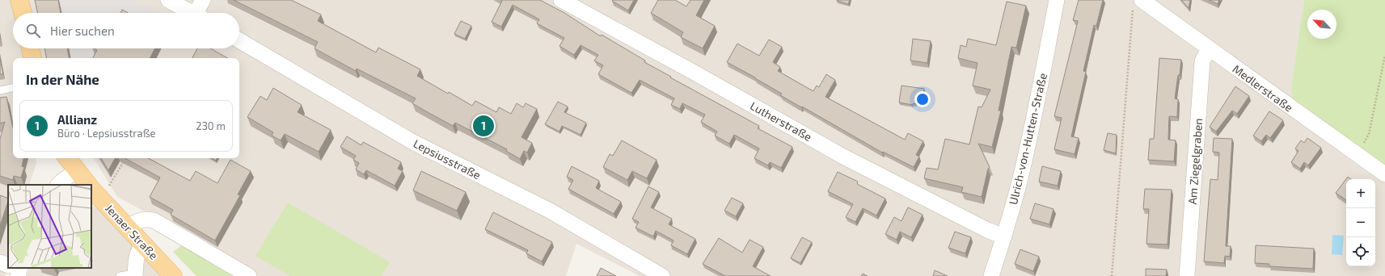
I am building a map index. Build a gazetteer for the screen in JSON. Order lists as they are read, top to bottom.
{
  "streets": {
    "main road": ["Jenaer Straße"],
    "street": [
      "Medlerstraße",
      "Lutherstraße",
      "Ulrich-von-Hutten-Straße",
      "Lepsiusstraße",
      "Am Ziegelgraben"
    ]
  },
  "crossings": [
    ["Medlerstraße", "Am Ziegelgraben"],
    ["Lutherstraße", "Ulrich-von-Hutten-Straße"]
  ],
  "north": "top left",
  "page": {
    "search": "Hier suchen",
    "heading": "In der Nähe",
    "list": [
      {
        "mark": "1",
        "name": "Allianz",
        "note": "Büro · Lepsiusstraße",
        "value": "230 m"
      }
    ],
    "pins": "1",
    "map_buttons": ["+", "−"]
  }
}
